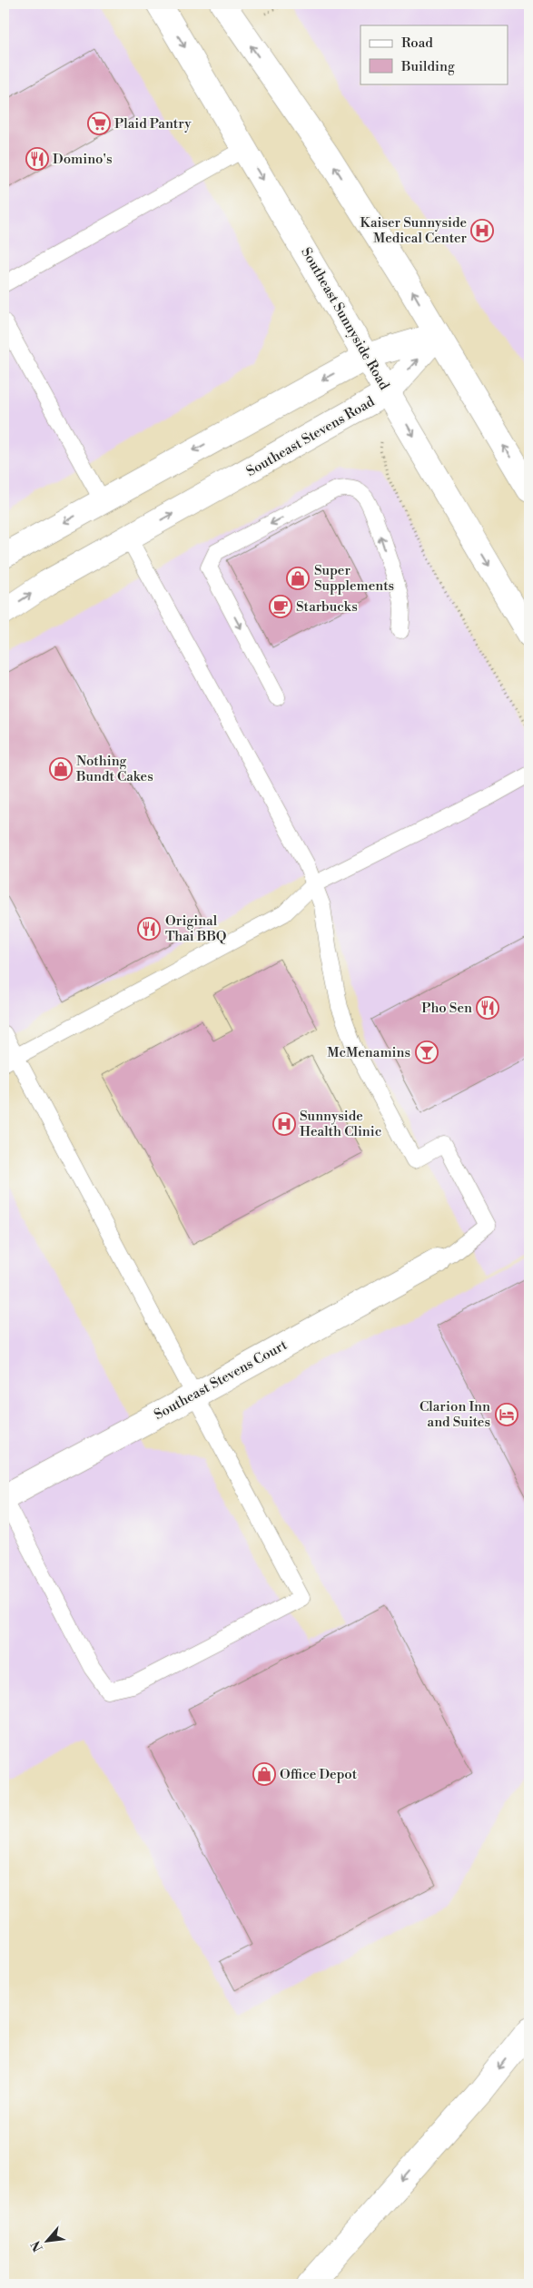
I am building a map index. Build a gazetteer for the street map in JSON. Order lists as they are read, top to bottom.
{
  "streets": {
    "main road": ["Southeast Sunnyside Road", "Southeast Stevens Road", "Southeast Stevens Court"]
  },
  "crossings": [
    ["Southeast Sunnyside Road", "Southeast Stevens Road"]
  ],
  "places": {
    "supermarket": ["Plaid Pantry"],
    "restaurant": ["Domino's", "Original Thai BBQ", "Pho Sen"],
    "hospital": ["Kaiser Sunnyside Medical Center", "Sunnyside Health Clinic"],
    "shop": ["Super Supplements", "Nothing Bundt Cakes", "Office Depot"],
    "cafe": ["Starbucks"],
    "bar": ["McMenamins"],
    "hotel": ["Clarion Inn and Suites"]
  },
  "legend": ["Road", "Building"],
  "north": "bottom left"
}
